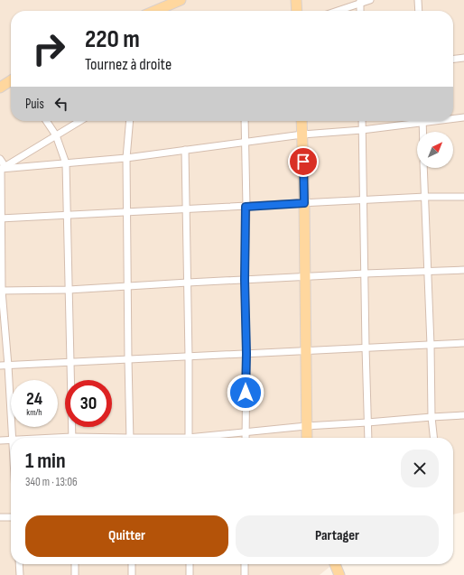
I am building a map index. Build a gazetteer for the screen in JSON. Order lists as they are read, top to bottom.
{
  "north": "top right",
  "page": {
    "turn": ["220 m", "Tournez à droite"],
    "then": "Puis",
    "speed": "24 km/h",
    "limit": "30",
    "heading": ["1 min", "340 m · 13:06"],
    "buttons": ["Quitter", "Partager"]
  }
}
